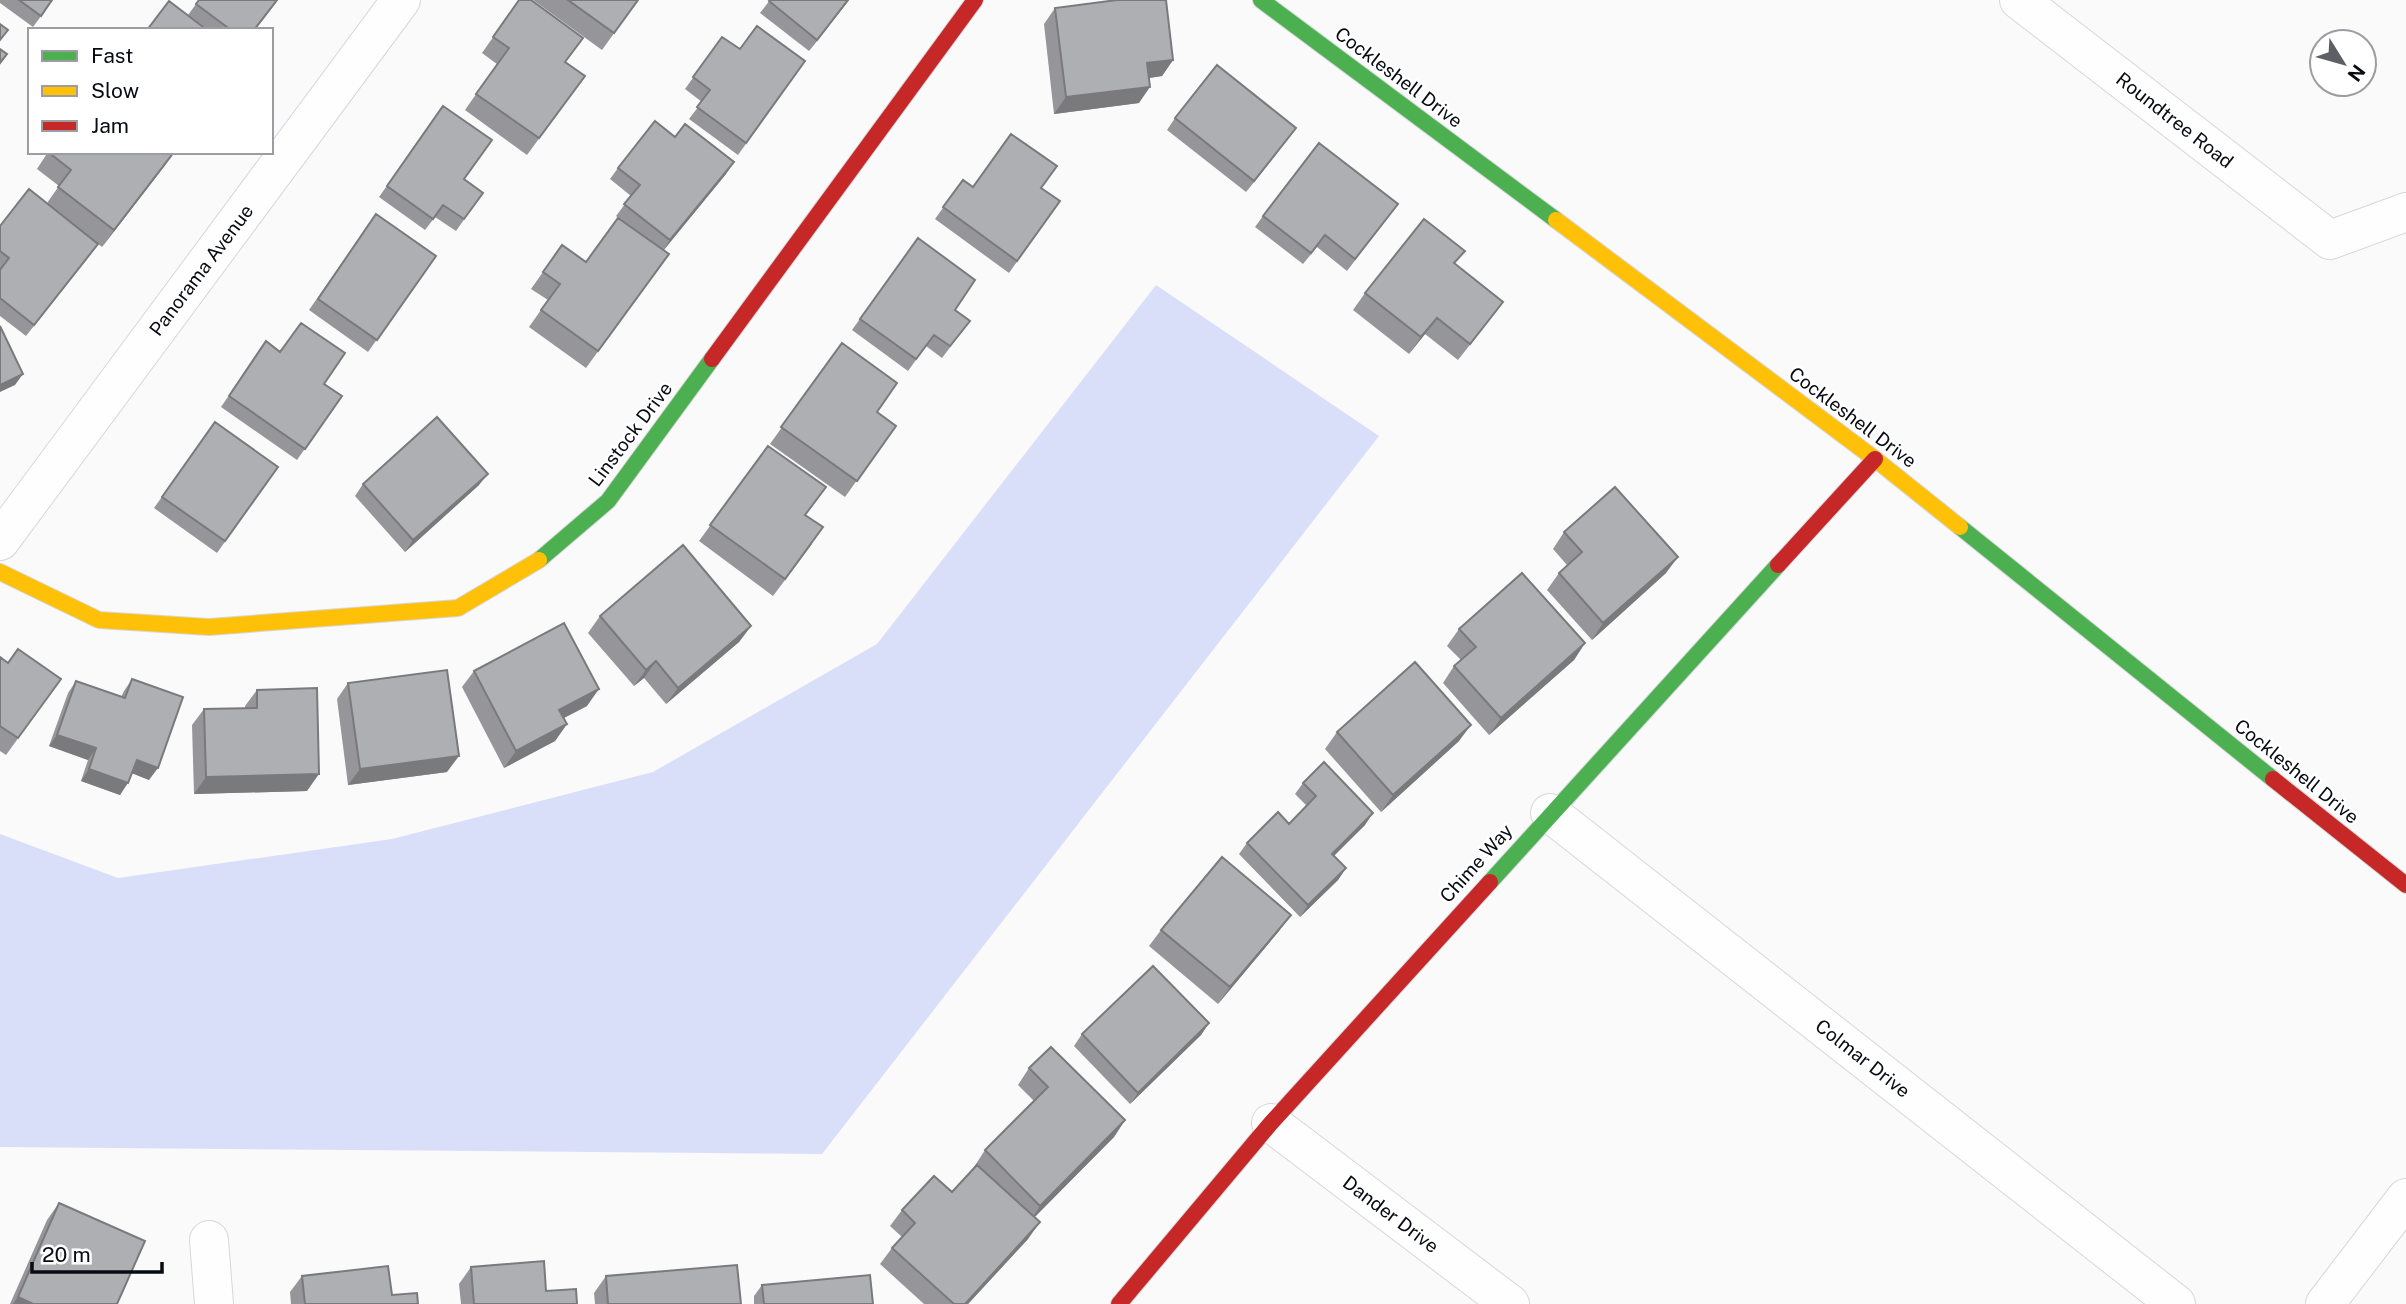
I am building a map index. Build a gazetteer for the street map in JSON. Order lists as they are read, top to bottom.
{
  "streets": {
    "street": [
      "Cockleshell Drive",
      "Roundtree Road",
      "Panorama Avenue",
      "Linstock Drive",
      "Chime Way",
      "Colmar Drive",
      "Dander Drive"
    ]
  },
  "crossings": [
    ["Cockleshell Drive", "Chime Way"],
    ["Chime Way", "Colmar Drive"],
    ["Chime Way", "Dander Drive"]
  ],
  "legend": ["Fast", "Slow", "Jam"],
  "scale_bar": "20 m",
  "north": "bottom right"
}
